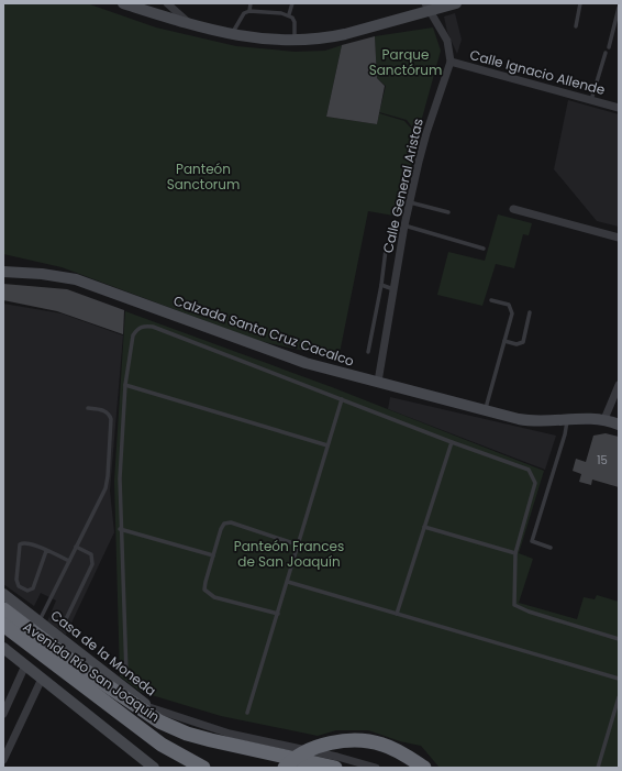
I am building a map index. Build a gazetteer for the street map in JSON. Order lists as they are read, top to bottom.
{
  "streets": {
    "highway": ["Avenida Río San Joaquín"],
    "main road": ["Calzada Santa Cruz Cacalco", "Casa de la Moneda"],
    "street": ["Calle Ignacio Allende", "Calle General Aristas"]
  },
  "crossings": [
    ["Calle Ignacio Allende", "Calle General Aristas"],
    ["Calle General Aristas", "Calzada Santa Cruz Cacalco"],
    ["Casa de la Moneda", "Avenida Río San Joaquín"]
  ],
  "parks": ["Parque Sanctórum", "Panteón Sanctorum", "Panteón Frances de San Joaquín"],
  "house_numbers": ["15"]
}
